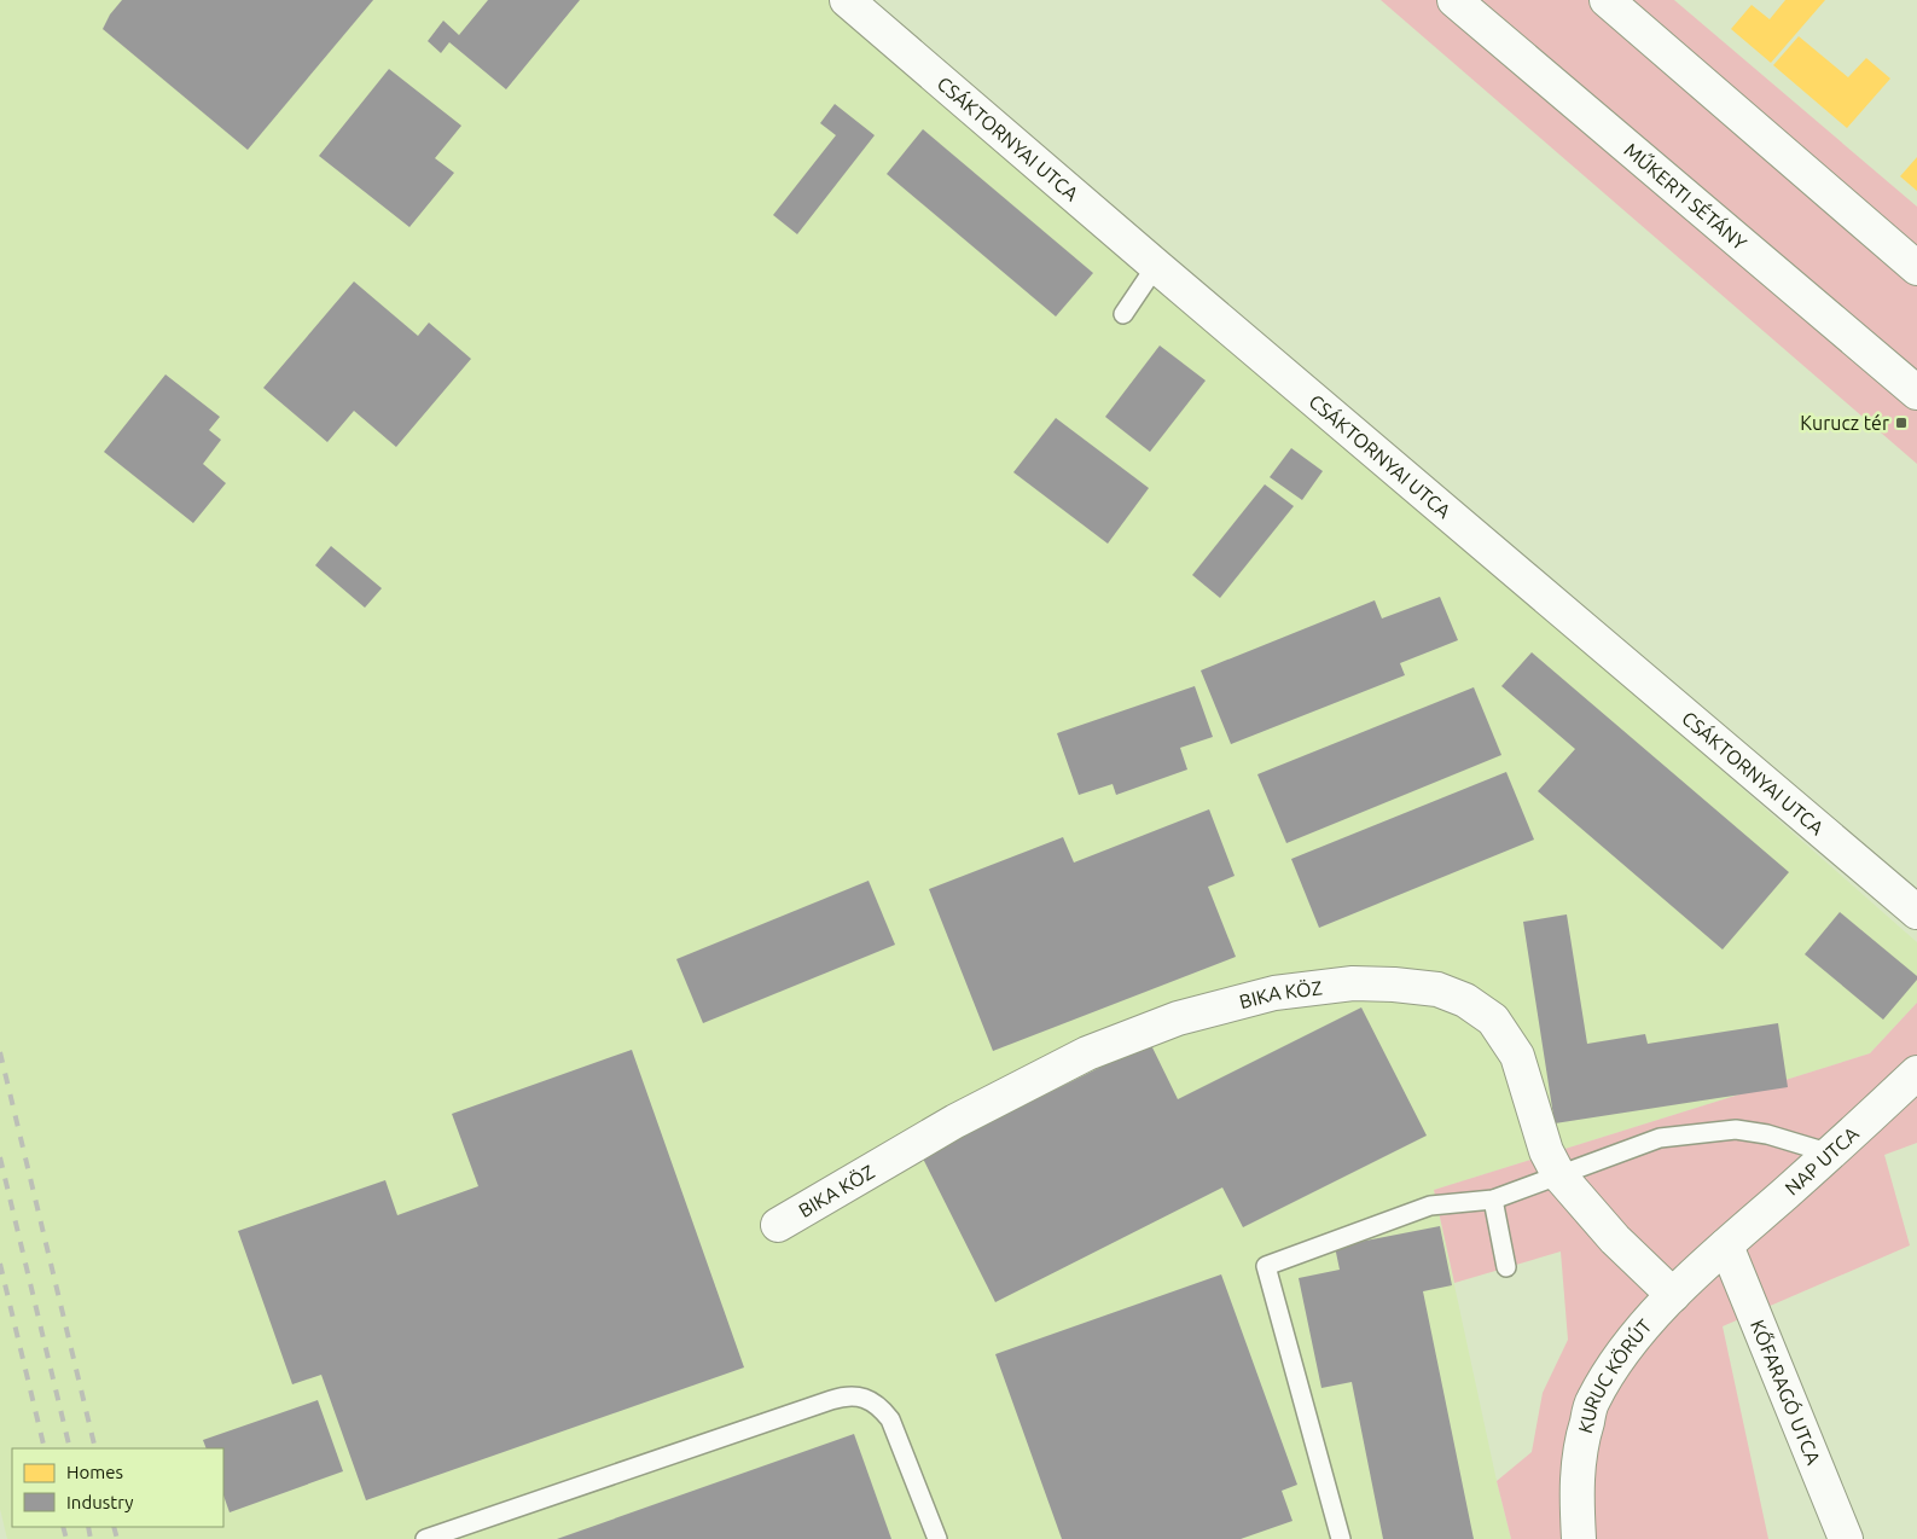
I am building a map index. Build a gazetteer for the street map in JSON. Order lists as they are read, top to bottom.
{
  "streets": {
    "street": [
      "CSÁKTORNYAI UTCA",
      "MŰKERTI SÉTÁNY",
      "BIKA KÖZ",
      "NAP UTCA",
      "KURUC KÖRÚT",
      "KŐFARAGÓ UTCA"
    ]
  },
  "crossings": [
    ["BIKA KÖZ", "KURUC KÖRÚT"],
    ["NAP UTCA", "KURUC KÖRÚT"],
    ["NAP UTCA", "KŐFARAGÓ UTCA"],
    ["KURUC KÖRÚT", "KŐFARAGÓ UTCA"]
  ],
  "places": {
    "transit": ["Kurucz tér"]
  },
  "legend": ["Homes", "Industry"]
}
